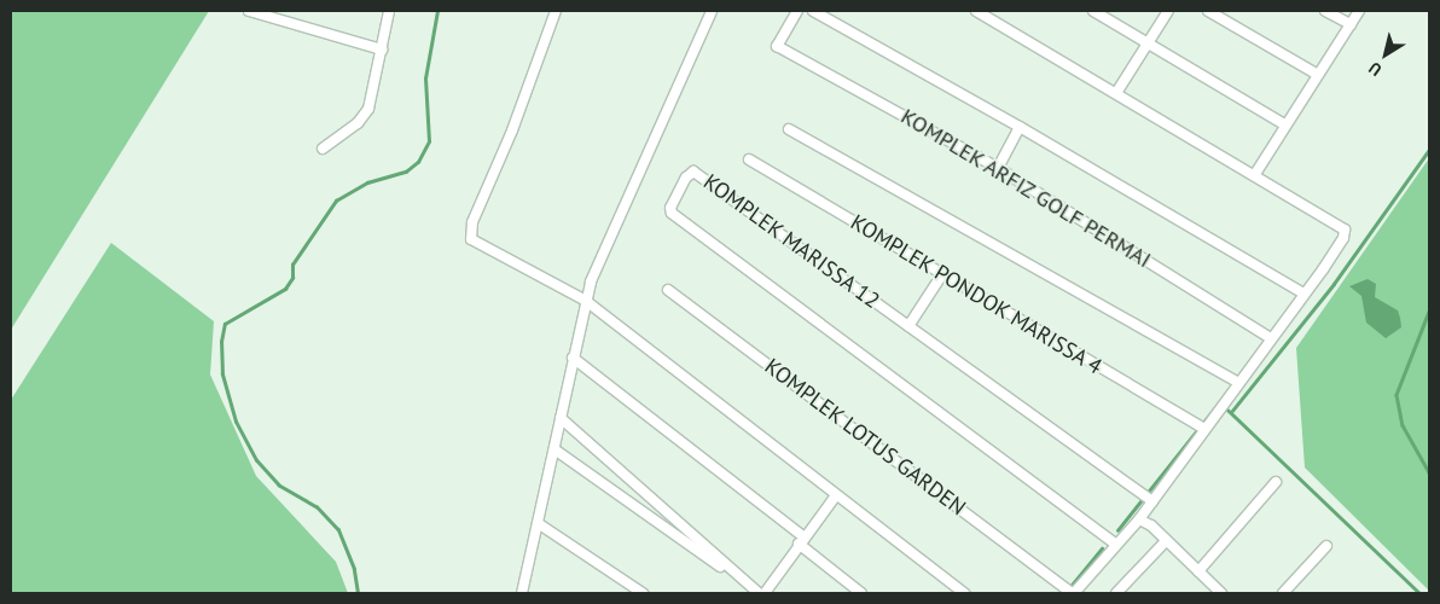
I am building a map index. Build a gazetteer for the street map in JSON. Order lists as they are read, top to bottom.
{
  "streets": {
    "street": [
      "KOMPLEK ARFIZ GOLF PERMAI",
      "KOMPLEK MARISSA 12",
      "KOMPLEK PONDOK MARISSA 4",
      "KOMPLEK LOTUS GARDEN"
    ]
  },
  "north": "bottom left"
}
